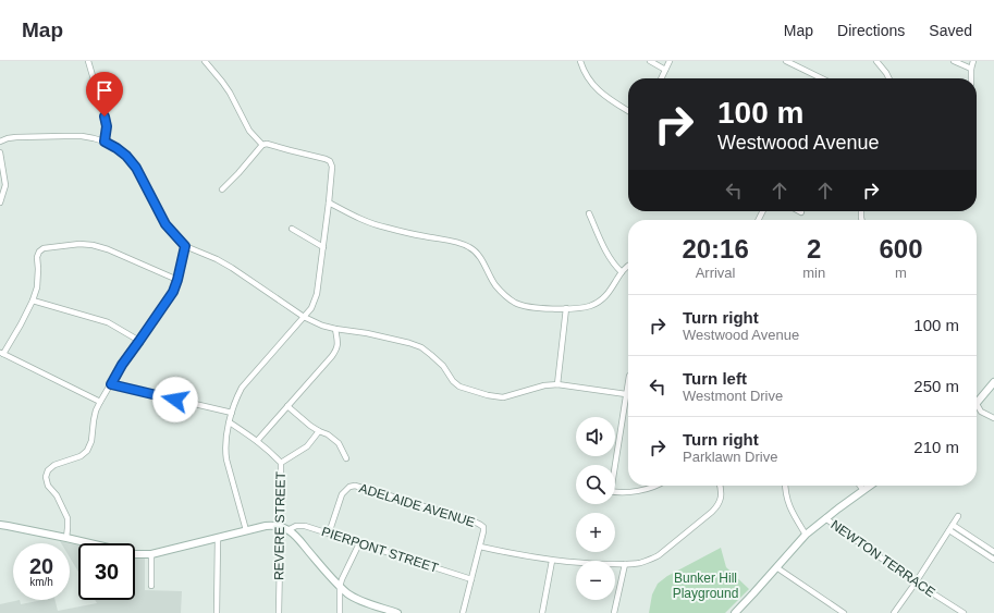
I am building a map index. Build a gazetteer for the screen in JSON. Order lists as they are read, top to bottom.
{
  "streets": {
    "street": [
      "ADELAIDE AVENUE",
      "REVERE STREET",
      "PIERPONT STREET",
      "NEWTON TERRACE"
    ]
  },
  "crossings": [
    ["ADELAIDE AVENUE", "PIERPONT STREET"]
  ],
  "parks": ["Bunker Hill Playground"],
  "page": {
    "header": "Map",
    "nav": ["Map", "Directions", "Saved"],
    "turn": ["100 m", "Westwood Avenue"],
    "eta": [
      "20:16",
      "Arrival",
      "2",
      "min",
      "600",
      "m"
    ],
    "list": [
      {
        "name": "Turn right",
        "note": "Westwood Avenue",
        "value": "100 m"
      },
      {
        "name": "Turn left",
        "note": "Westmont Drive",
        "value": "250 m"
      },
      {
        "name": "Turn right",
        "note": "Parklawn Drive",
        "value": "210 m"
      }
    ],
    "map_buttons": ["+", "−"],
    "speed": "20 km/h",
    "limit": "30"
  }
}
